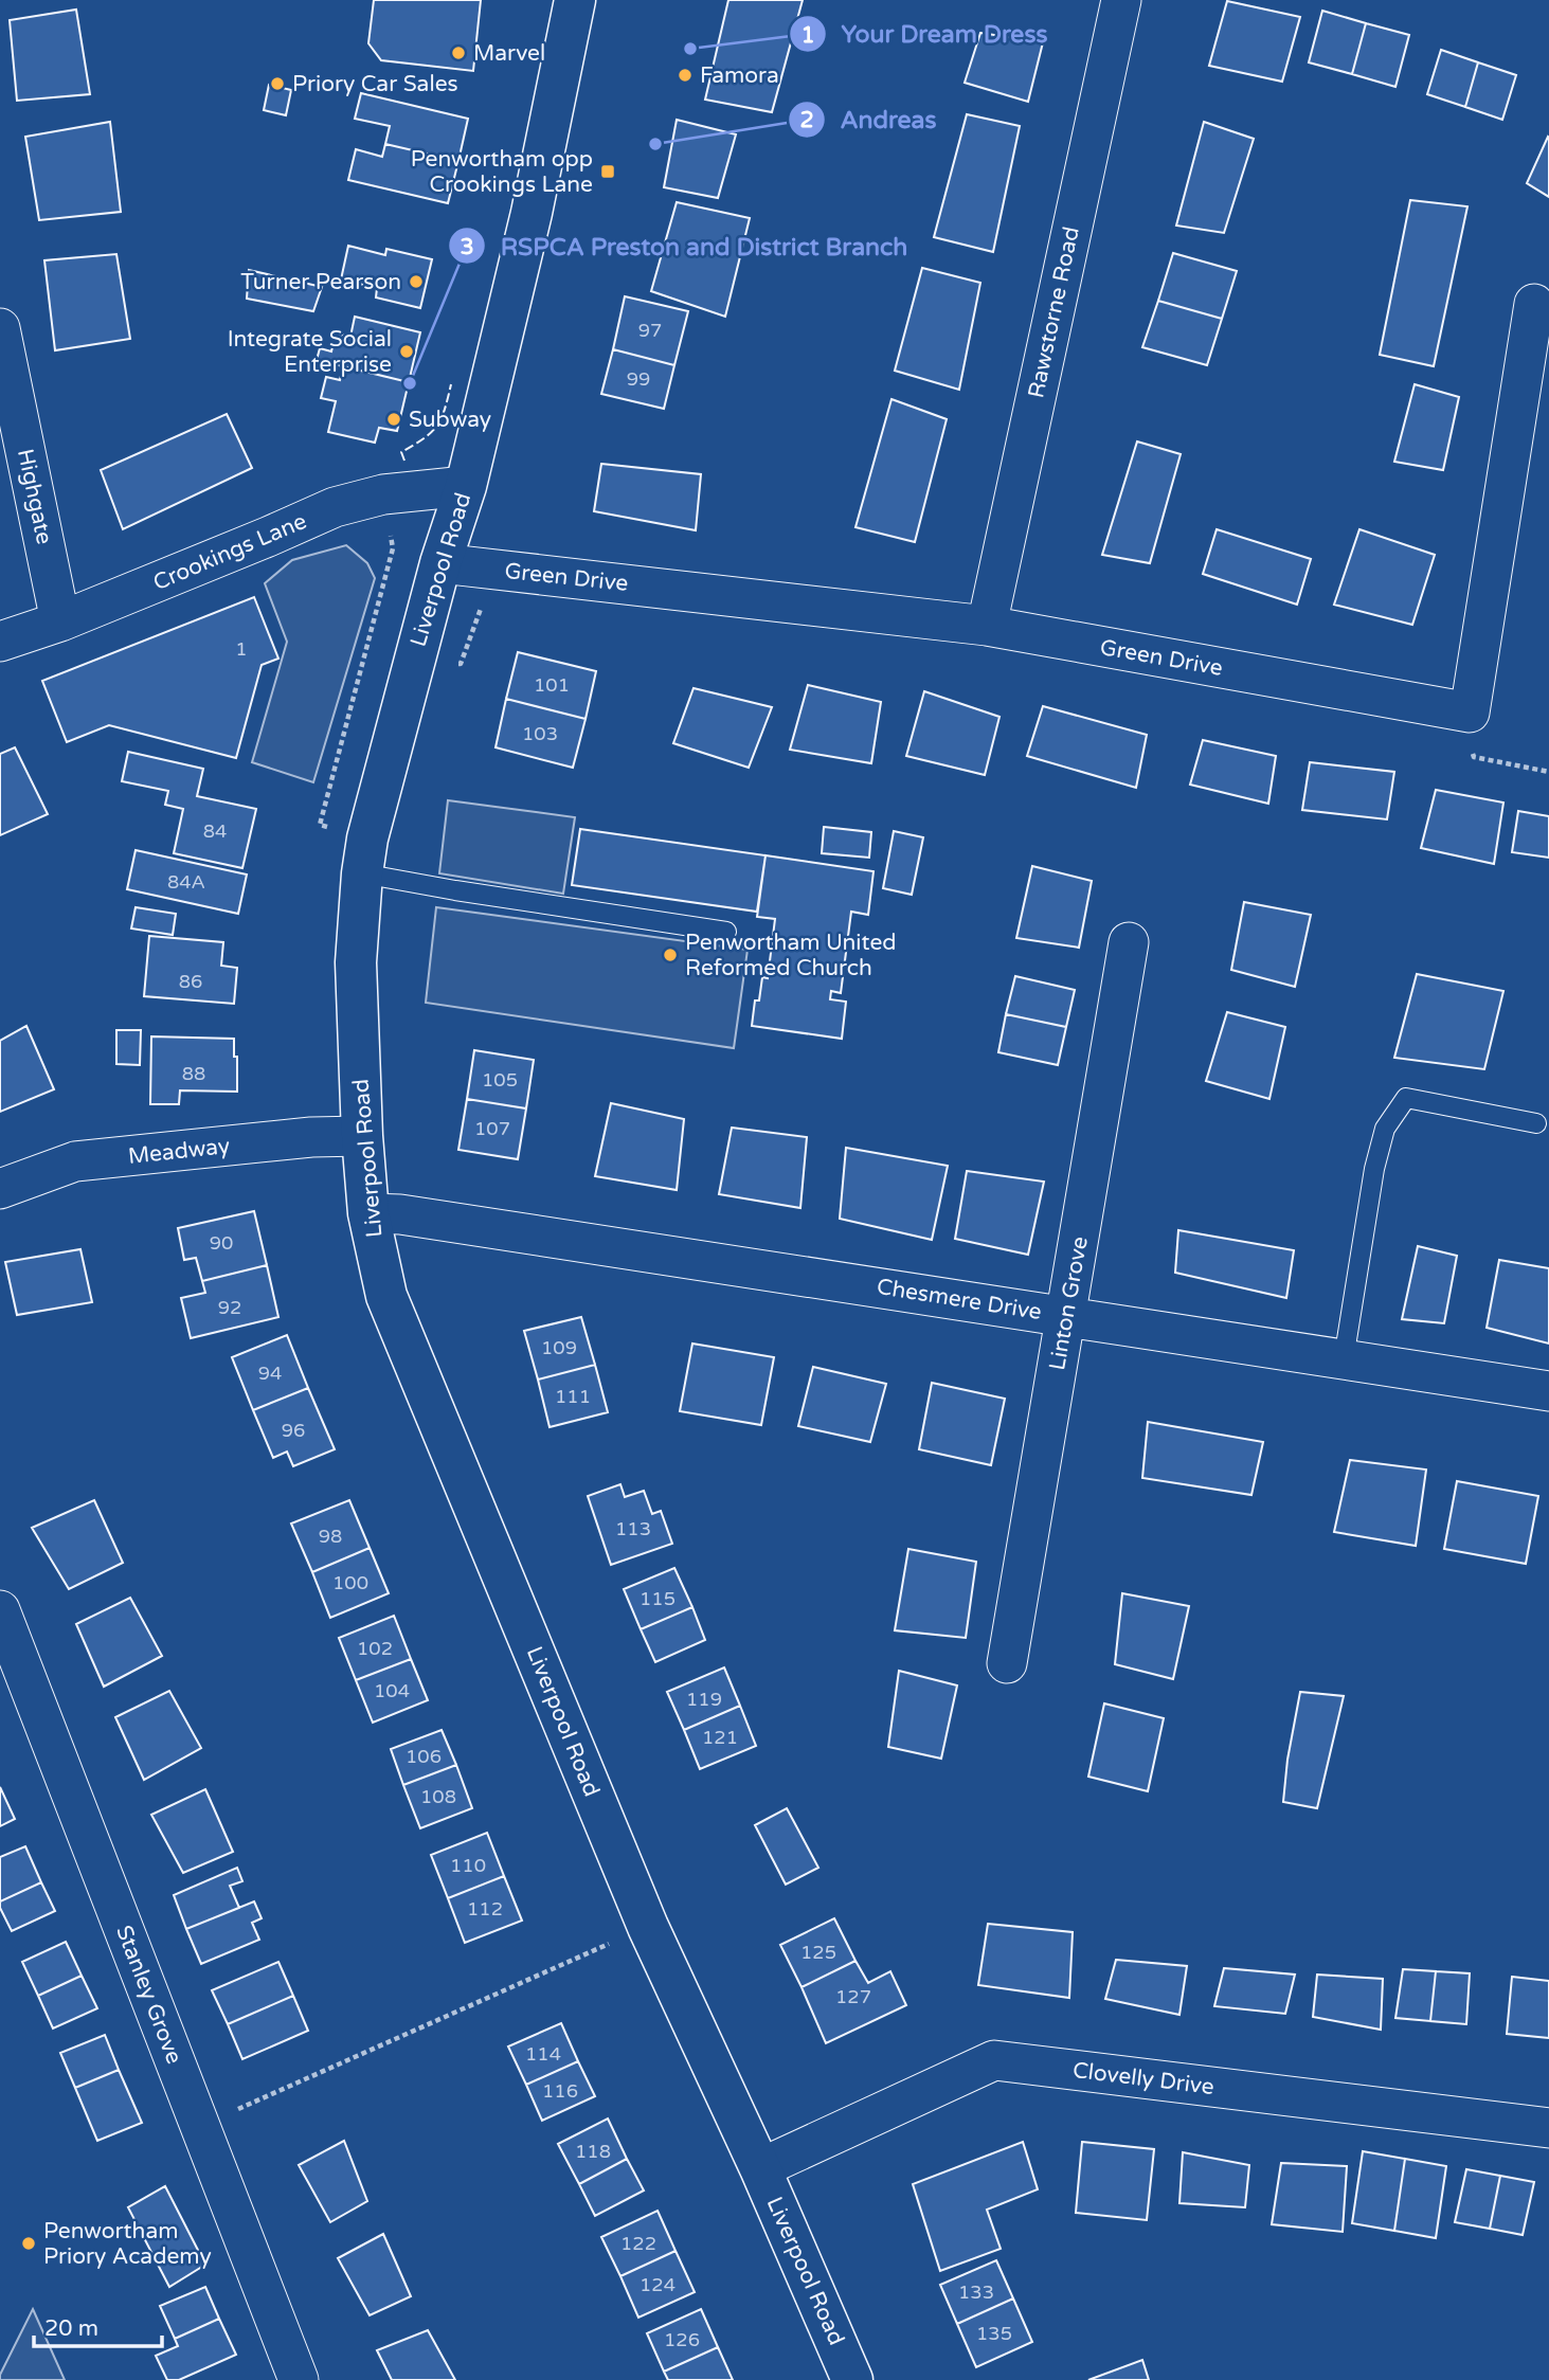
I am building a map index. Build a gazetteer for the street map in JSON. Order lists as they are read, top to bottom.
{
  "streets": {
    "street": [
      "Rawstorne Road",
      "Highgate",
      "Crookings Lane",
      "Liverpool Road",
      "Green Drive",
      "Meadway",
      "Chesmere Drive",
      "Linton Grove",
      "Stanley Grove",
      "Clovelly Drive"
    ]
  },
  "crossings": [
    ["Rawstorne Road", "Green Drive"],
    ["Highgate", "Crookings Lane"],
    ["Crookings Lane", "Liverpool Road"],
    ["Liverpool Road", "Green Drive"],
    ["Liverpool Road", "Meadway"],
    ["Liverpool Road", "Chesmere Drive"],
    ["Liverpool Road", "Clovelly Drive"],
    ["Chesmere Drive", "Linton Grove"]
  ],
  "places": {
    "other": [
      "Your Dream Dress",
      "Marvel",
      "Famora",
      "Priory Car Sales",
      "Andreas",
      "Turner Pearson",
      "Integrate Social Enterprise",
      "RSPCA Preston and District Branch",
      "Subway",
      "Penwortham United Reformed Church",
      "Penwortham Priory Academy"
    ],
    "transit": ["Penwortham opp Crookings Lane"]
  },
  "house_numbers": [
    "97",
    "99",
    "1",
    "101",
    "103",
    "84",
    "84A",
    "86",
    "88",
    "105",
    "107",
    "90",
    "92",
    "109",
    "94",
    "111",
    "96",
    "113",
    "98",
    "100",
    "115",
    "102",
    "104",
    "119",
    "121",
    "106",
    "108",
    "110",
    "112",
    "125",
    "127",
    "114",
    "116",
    "118",
    "122",
    "124",
    "133",
    "135",
    "126"
  ],
  "scale_bar": "20 m"
}
